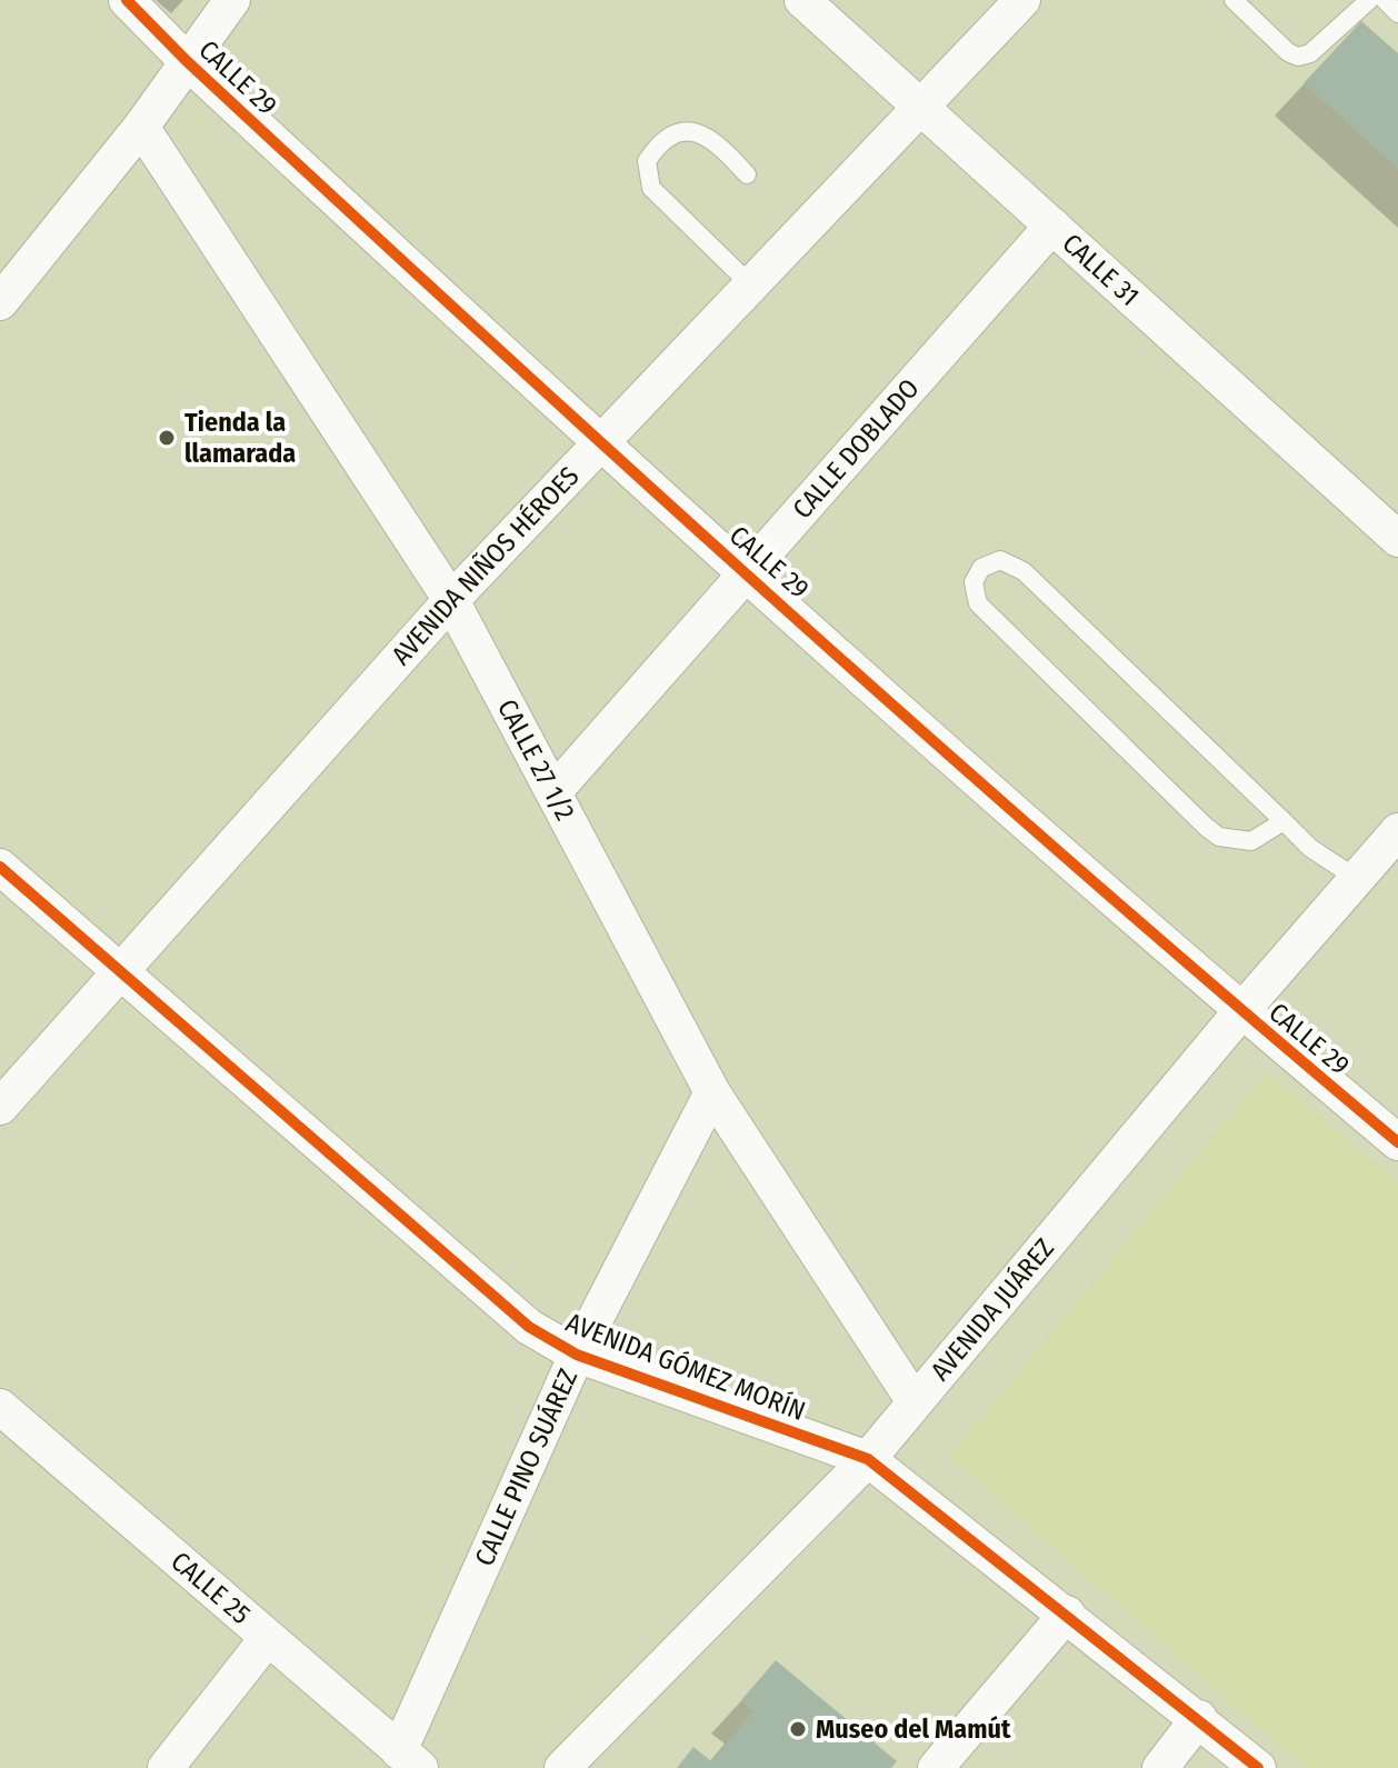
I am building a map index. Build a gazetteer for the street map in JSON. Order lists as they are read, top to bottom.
{
  "streets": {
    "street": [
      "CALLE 29",
      "CALLE 31",
      "CALLE DOBLADO",
      "AVENIDA NIÑOS HÉROES",
      "CALLE 27 1/2",
      "AVENIDA JUÁREZ",
      "AVENIDA GÓMEZ MORÍN",
      "CALLE PINO SUÁREZ",
      "CALLE 25"
    ]
  },
  "crossings": [
    ["CALLE 29", "CALLE DOBLADO"],
    ["CALLE 29", "AVENIDA NIÑOS HÉROES"],
    ["CALLE 29", "AVENIDA JUÁREZ"],
    ["CALLE 31", "CALLE DOBLADO"],
    ["CALLE 31", "AVENIDA NIÑOS HÉROES"],
    ["CALLE DOBLADO", "CALLE 27 1/2"],
    ["AVENIDA NIÑOS HÉROES", "CALLE 27 1/2"],
    ["AVENIDA NIÑOS HÉROES", "AVENIDA GÓMEZ MORÍN"],
    ["CALLE 27 1/2", "AVENIDA JUÁREZ"],
    ["CALLE 27 1/2", "CALLE PINO SUÁREZ"],
    ["AVENIDA JUÁREZ", "AVENIDA GÓMEZ MORÍN"],
    ["AVENIDA GÓMEZ MORÍN", "CALLE PINO SUÁREZ"],
    ["CALLE PINO SUÁREZ", "CALLE 25"]
  ],
  "places": ["Tienda la llamarada", "Museo del Mamút"]
}
